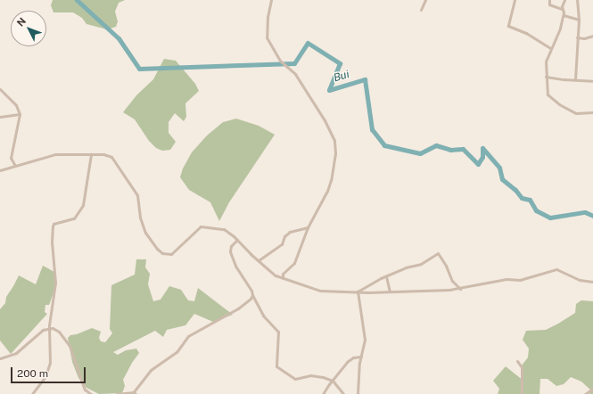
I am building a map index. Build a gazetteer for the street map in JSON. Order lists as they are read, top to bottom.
{
  "water": ["Bui"],
  "scale_bar": "200 m",
  "north": "top left"
}
